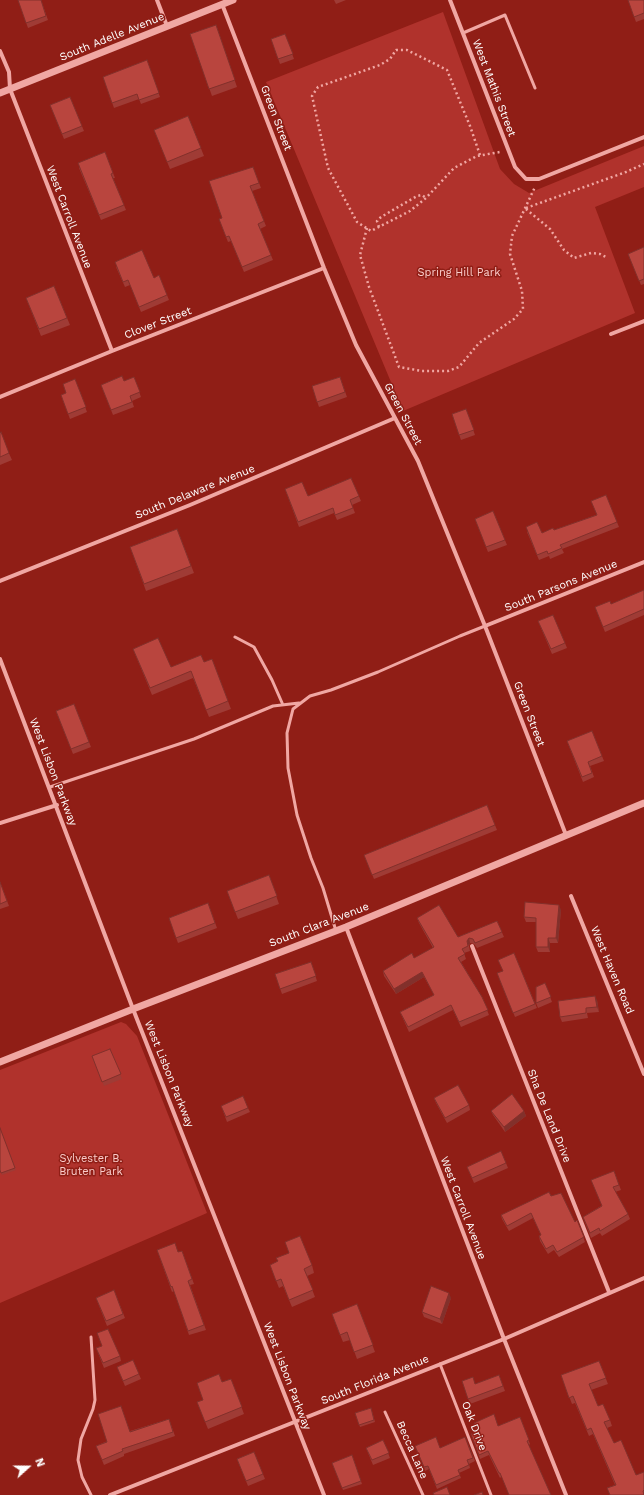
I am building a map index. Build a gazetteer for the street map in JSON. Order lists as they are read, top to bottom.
{
  "streets": {
    "street": [
      "South Adelle Avenue",
      "West Mathis Street",
      "Green Street",
      "West Carroll Avenue",
      "Clover Street",
      "South Delaware Avenue",
      "South Parsons Avenue",
      "West Lisbon Parkway",
      "South Clara Avenue",
      "West Haven Road",
      "Sha De Land Drive",
      "South Florida Avenue"
    ],
    "lane": ["Oak Drive", "Becca Lane"]
  },
  "crossings": [
    ["South Adelle Avenue", "Green Street"],
    ["South Adelle Avenue", "West Carroll Avenue"],
    ["Green Street", "Clover Street"],
    ["Green Street", "South Delaware Avenue"],
    ["Green Street", "South Parsons Avenue"],
    ["Green Street", "South Clara Avenue"],
    ["West Carroll Avenue", "Clover Street"],
    ["West Carroll Avenue", "South Clara Avenue"],
    ["West Carroll Avenue", "South Florida Avenue"],
    ["West Lisbon Parkway", "South Clara Avenue"],
    ["West Lisbon Parkway", "South Florida Avenue"],
    ["Sha De Land Drive", "South Florida Avenue"],
    ["South Florida Avenue", "Oak Drive"]
  ],
  "parks": ["Spring Hill Park", "Sylvester B. Bruten Park"],
  "north": "right"
}
